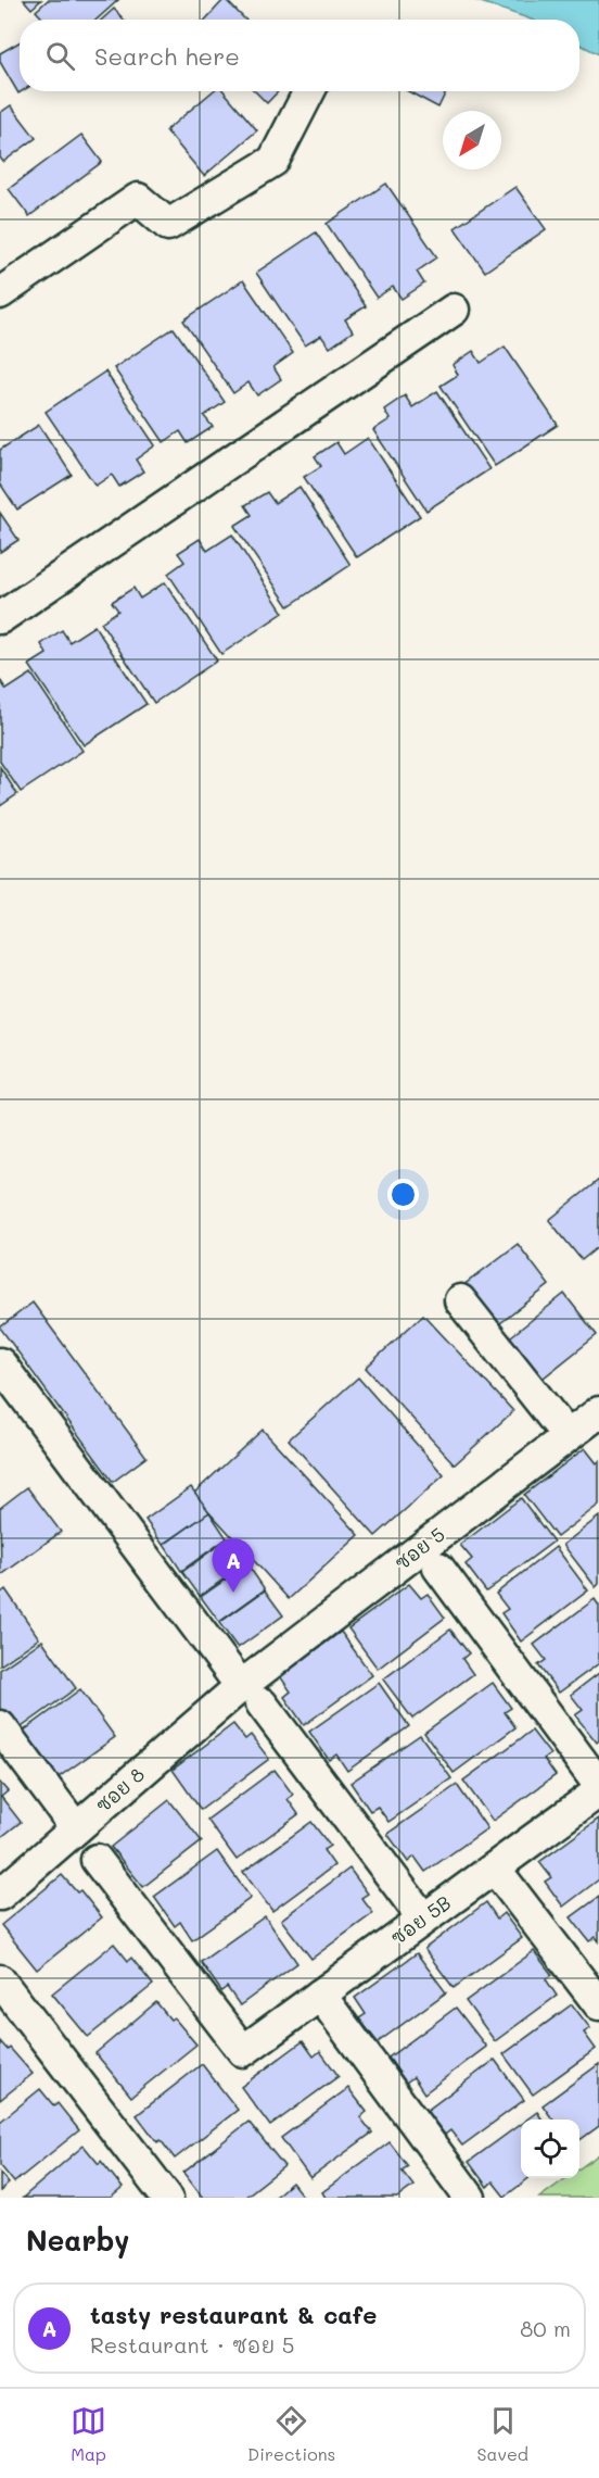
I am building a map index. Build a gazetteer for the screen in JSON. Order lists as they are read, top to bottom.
{
  "streets": {
    "street": ["ซอย 5", "ซอย 8", "ซอย 5B"]
  },
  "crossings": [
    ["ซอย 5", "ซอย 8"]
  ],
  "north": "bottom left",
  "page": {
    "search": "Search here",
    "pins": "A",
    "heading": "Nearby",
    "list": [
      {
        "mark": "A",
        "name": "tasty restaurant & cafe",
        "note": "Restaurant · ซอย 5",
        "value": "80 m"
      }
    ],
    "nav": ["Map", "Directions", "Saved"]
  }
}
